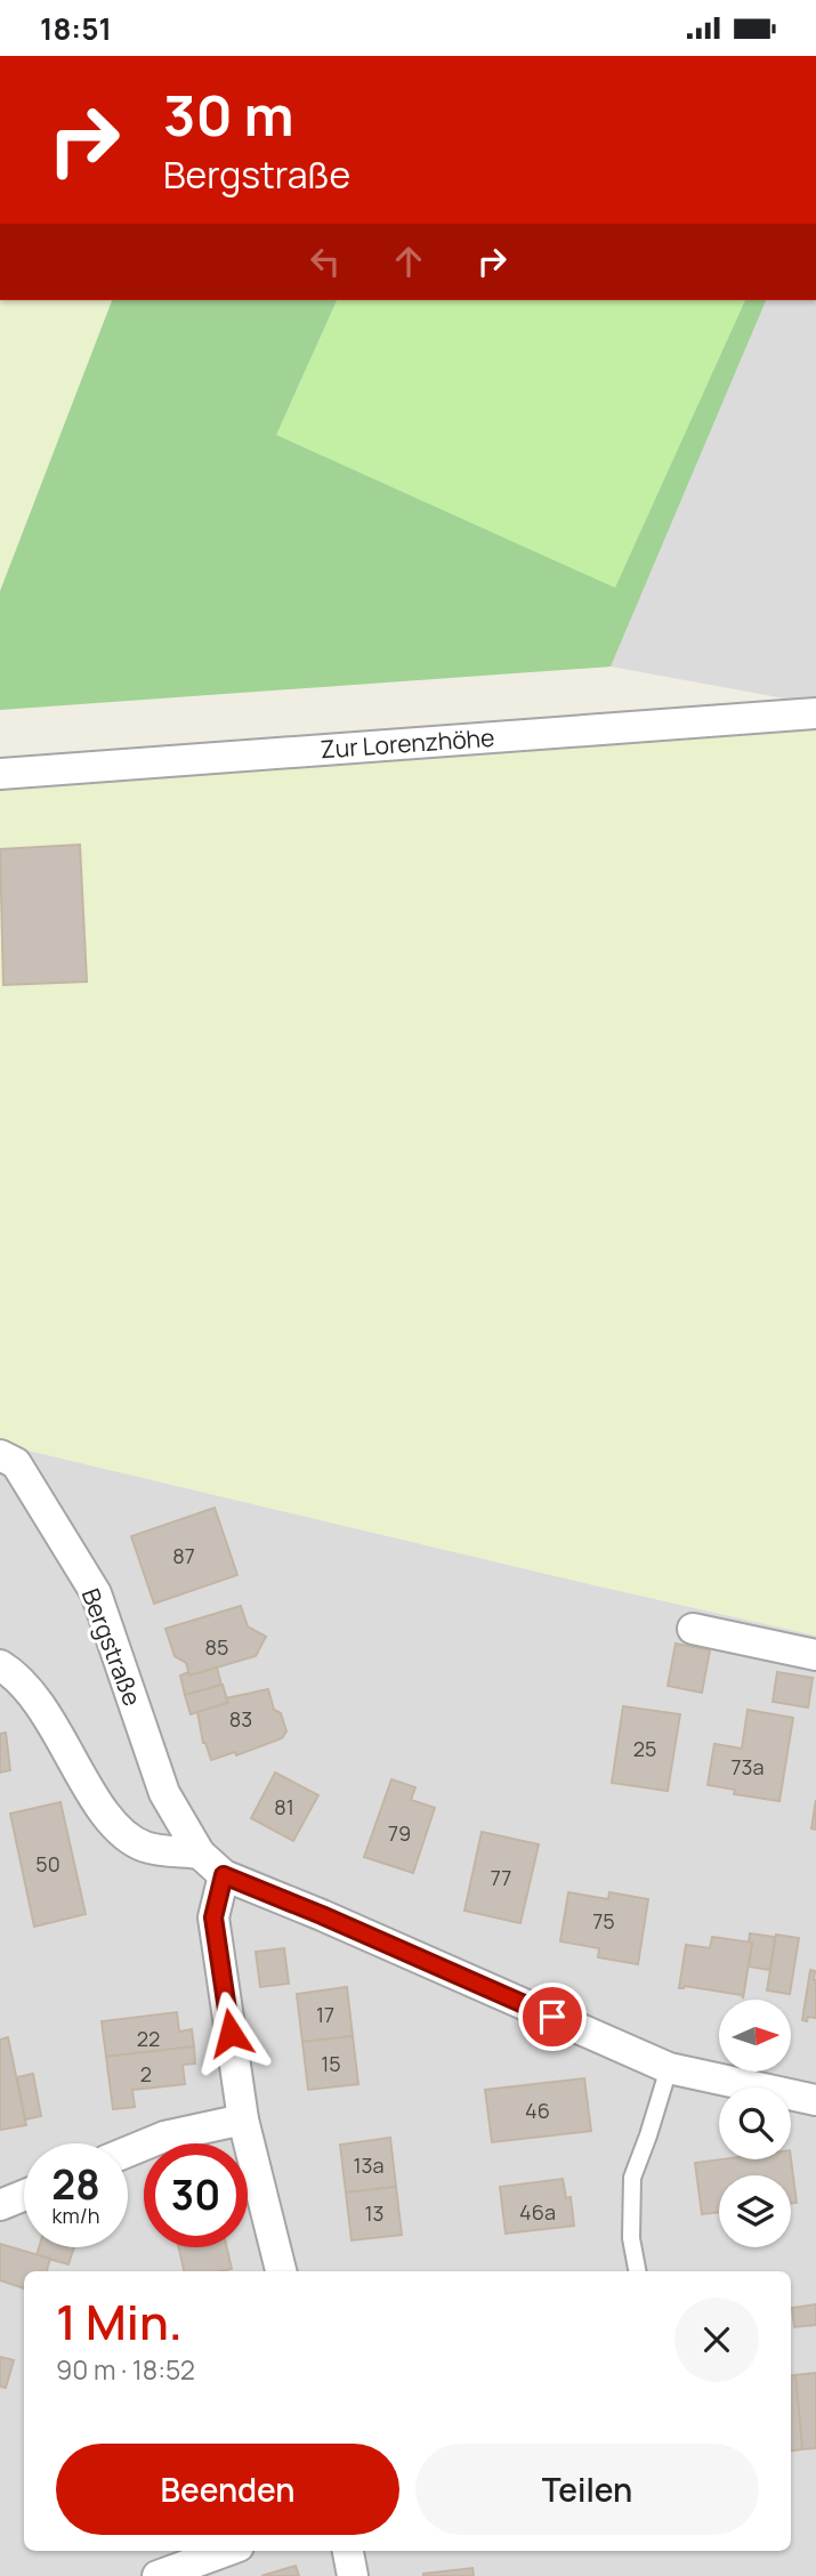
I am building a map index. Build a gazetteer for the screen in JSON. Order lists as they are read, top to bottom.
{
  "streets": {
    "street": ["Zur Lorenzhöhe", "Bergstraße"]
  },
  "house_numbers": [
    "87",
    "85",
    "83",
    "25",
    "73a",
    "81",
    "79",
    "50",
    "77",
    "75",
    "17",
    "22",
    "15",
    "2",
    "46",
    "13a",
    "46a",
    "13"
  ],
  "north": "right",
  "page": {
    "status": "18:51",
    "turn": ["30 m", "Bergstraße"],
    "speed": "28 km/h",
    "limit": "30",
    "heading": ["1 Min.", "90 m · 18:52"],
    "buttons": ["Beenden", "Teilen"]
  }
}
